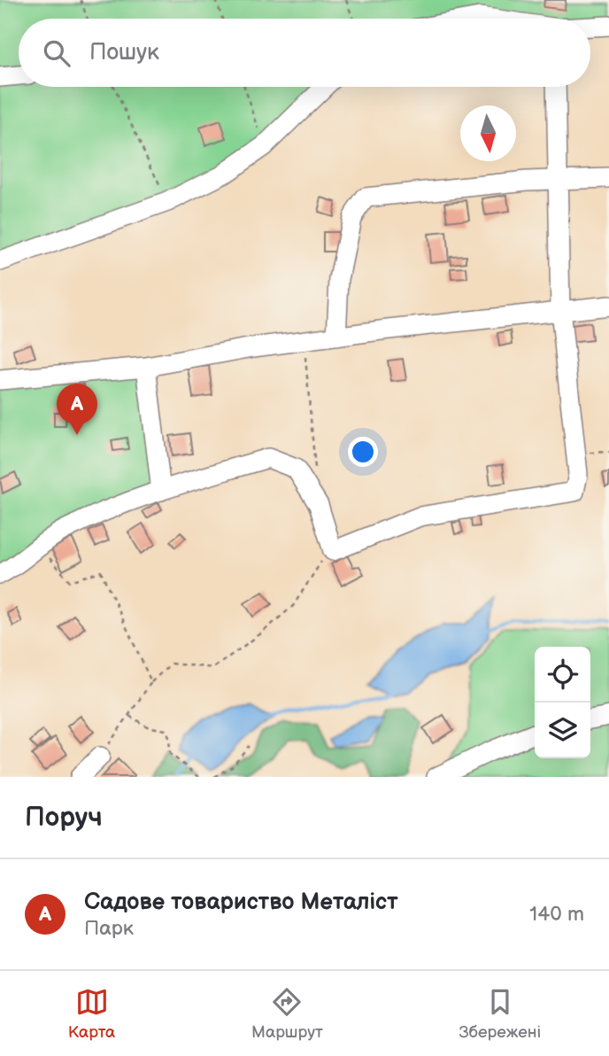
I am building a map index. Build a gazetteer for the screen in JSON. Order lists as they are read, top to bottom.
{
  "north": "bottom",
  "page": {
    "search": "Пошук",
    "pins": "A",
    "heading": "Поруч",
    "list": [
      {
        "mark": "A",
        "name": "Садове товариство Металіст",
        "note": "Парк",
        "value": "140 m"
      }
    ],
    "nav": ["Карта", "Маршрут", "Збережені"]
  }
}
